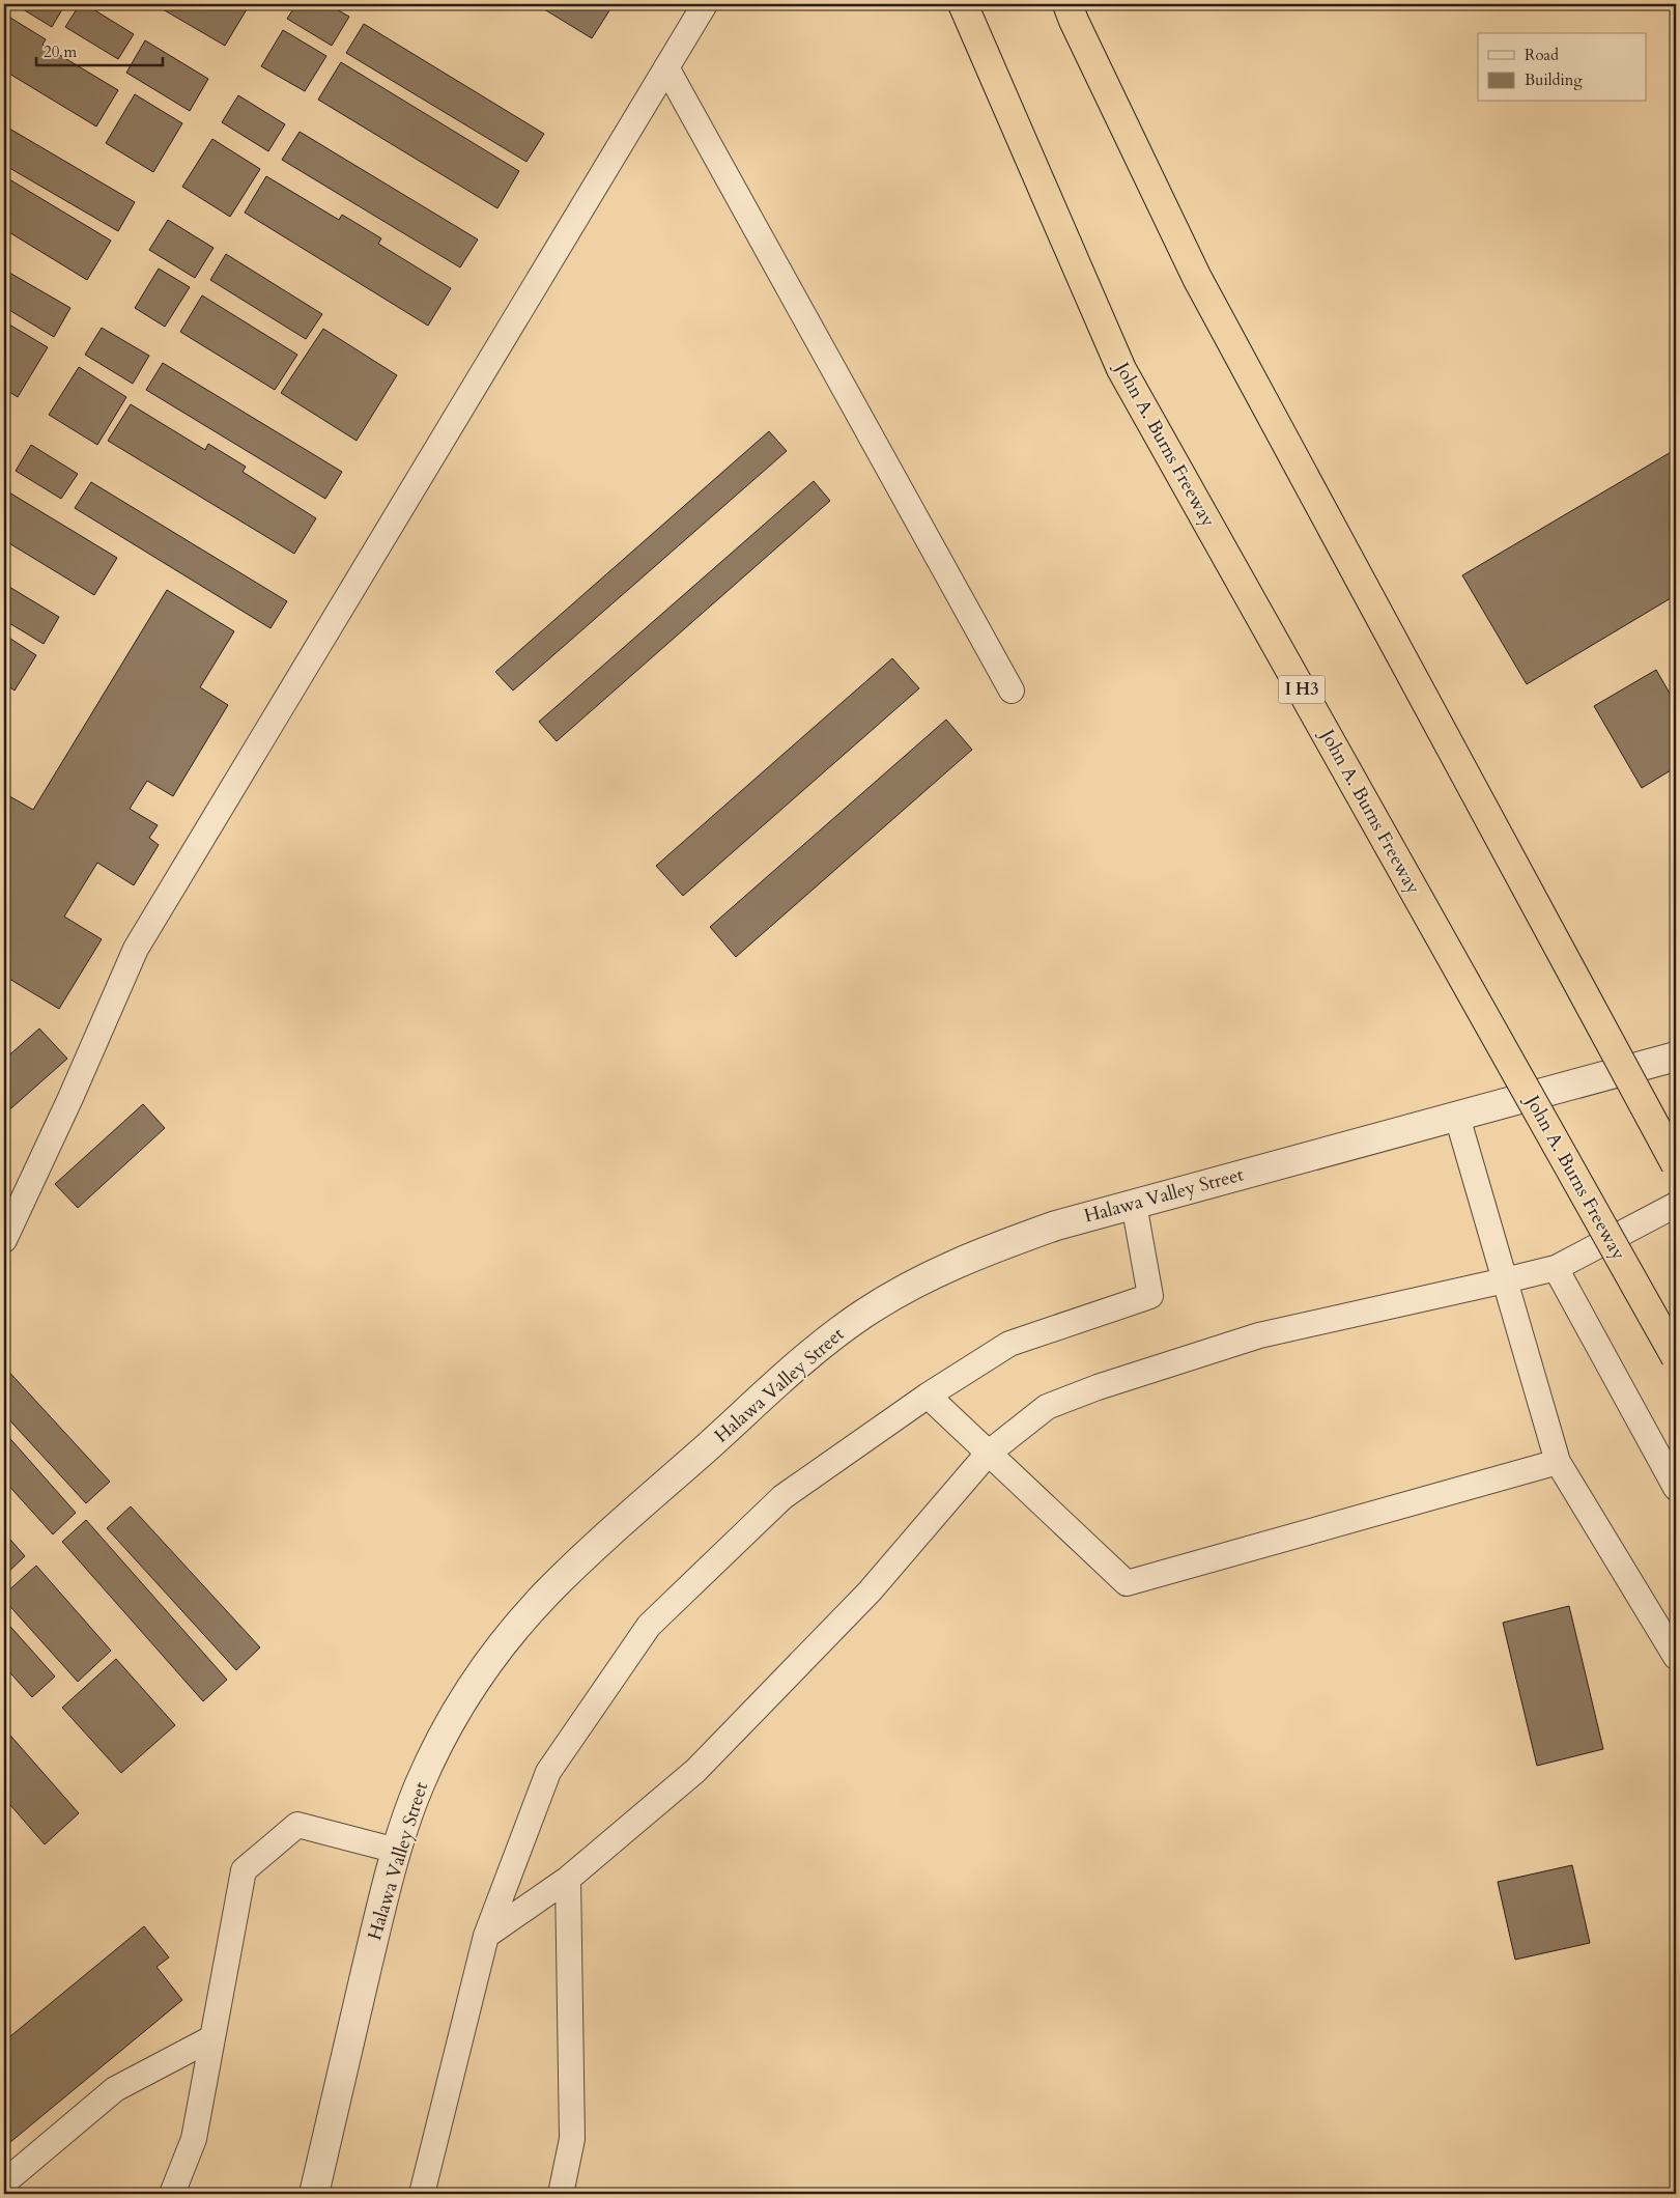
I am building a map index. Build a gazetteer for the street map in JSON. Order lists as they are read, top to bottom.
{
  "streets": {
    "highway": ["John A. Burns Freeway", "I H3"],
    "street": ["Halawa Valley Street"]
  },
  "legend": ["Road", "Building"],
  "scale_bar": "20 m"
}
